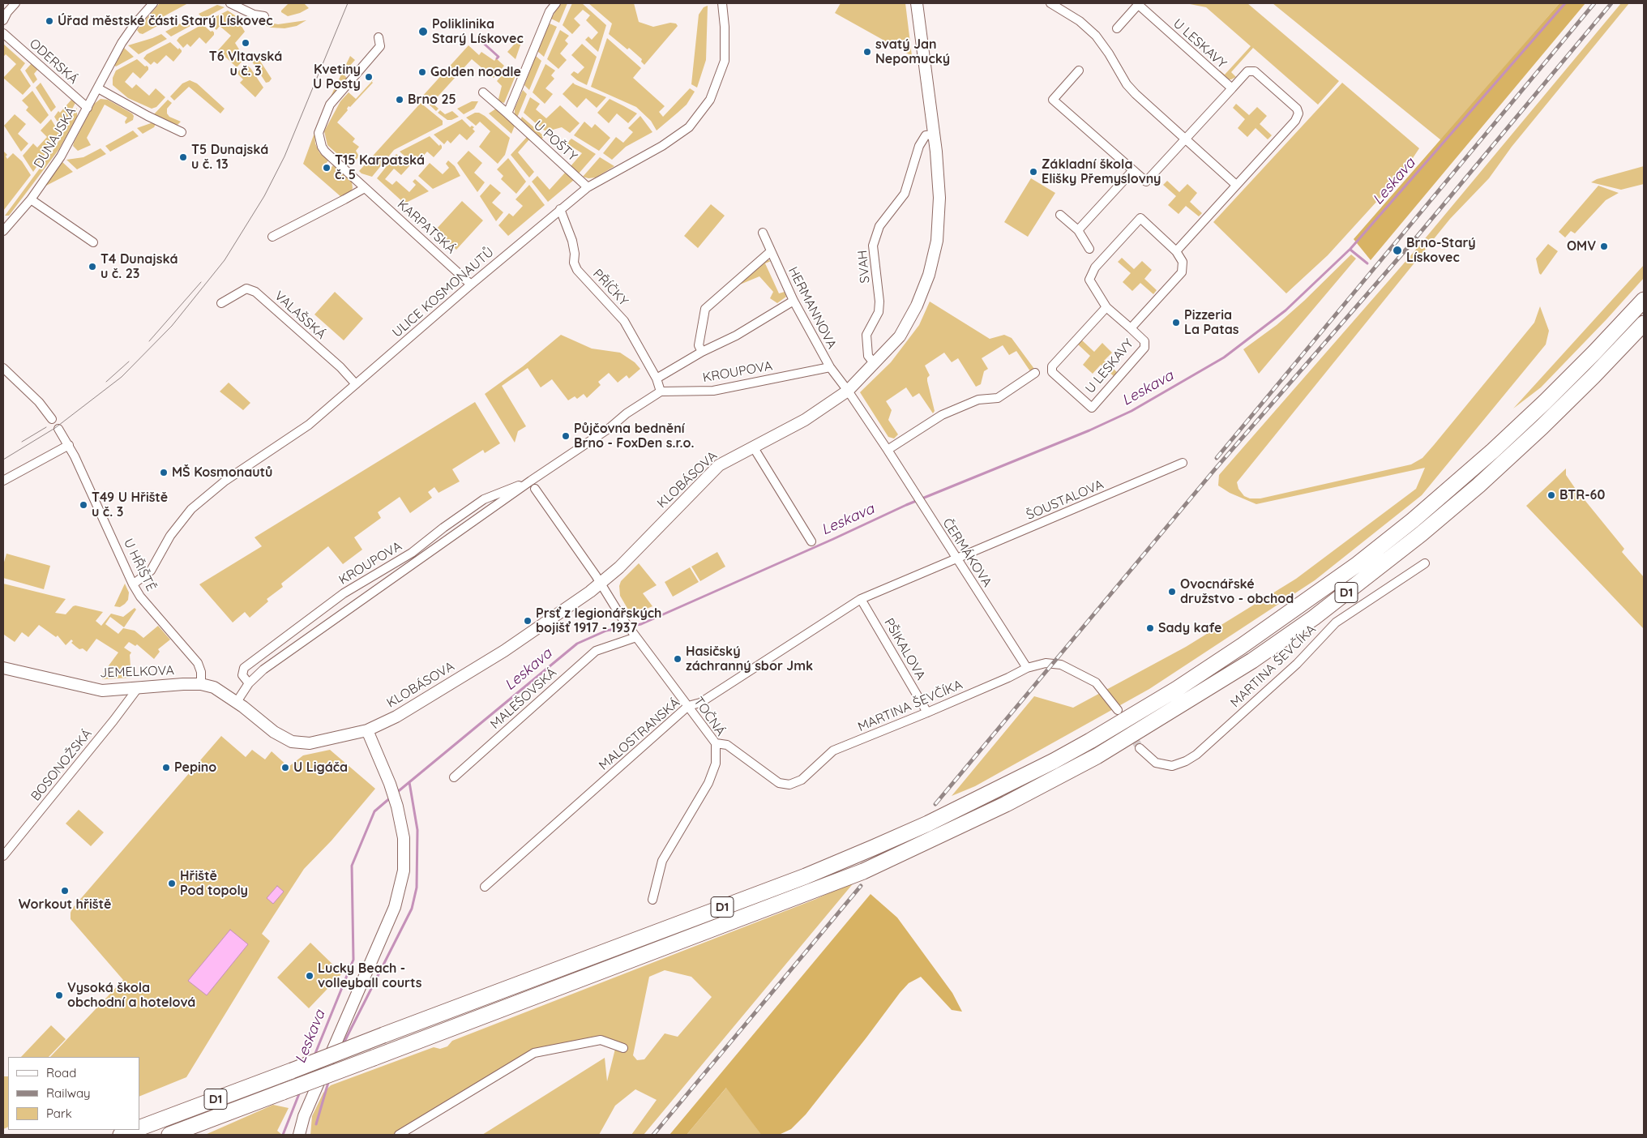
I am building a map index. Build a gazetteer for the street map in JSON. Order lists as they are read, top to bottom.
{
  "streets": {
    "highway": ["D1"],
    "street": [
      "U LESKAVY",
      "ODERSKÁ",
      "DUNAJSKÁ",
      "U POŠTY",
      "KARPATSKÁ",
      "SVAH",
      "PŘÍČKY",
      "ULICE KOSMONAUTŮ",
      "HERMANNOVA",
      "VALAŠSKÁ",
      "KROUPOVA",
      "KLOBÁSOVA",
      "ŠOUSTALOVA",
      "ČERMÁKOVA",
      "U HŘIŠTĚ",
      "PŠIKALOVA",
      "MARTINA ŠEVČÍKA",
      "JEMELKOVA",
      "MALEŠOVSKÁ",
      "TOČNÁ",
      "MALOSTRANSKÁ",
      "BOSONOŽSKÁ"
    ]
  },
  "crossings": [
    ["ODERSKÁ", "DUNAJSKÁ"],
    ["U POŠTY", "ULICE KOSMONAUTŮ"],
    ["KARPATSKÁ", "ULICE KOSMONAUTŮ"],
    ["SVAH", "KLOBÁSOVA"],
    ["PŘÍČKY", "ULICE KOSMONAUTŮ"],
    ["PŘÍČKY", "KROUPOVA"],
    ["ULICE KOSMONAUTŮ", "VALAŠSKÁ"],
    ["ULICE KOSMONAUTŮ", "U HŘIŠTĚ"],
    ["HERMANNOVA", "KROUPOVA"],
    ["HERMANNOVA", "KLOBÁSOVA"],
    ["HERMANNOVA", "ČERMÁKOVA"],
    ["KROUPOVA", "KLOBÁSOVA"],
    ["KROUPOVA", "JEMELKOVA"],
    ["KLOBÁSOVA", "ČERMÁKOVA"],
    ["KLOBÁSOVA", "JEMELKOVA"],
    ["KLOBÁSOVA", "TOČNÁ"],
    ["ŠOUSTALOVA", "ČERMÁKOVA"],
    ["ŠOUSTALOVA", "MALOSTRANSKÁ"],
    ["ČERMÁKOVA", "MARTINA ŠEVČÍKA"],
    ["ČERMÁKOVA", "MALOSTRANSKÁ"],
    ["U HŘIŠTĚ", "JEMELKOVA"],
    ["PŠIKALOVA", "MARTINA ŠEVČÍKA"],
    ["PŠIKALOVA", "MALOSTRANSKÁ"],
    ["MARTINA ŠEVČÍKA", "TOČNÁ"],
    ["JEMELKOVA", "BOSONOŽSKÁ"],
    ["MALEŠOVSKÁ", "TOČNÁ"],
    ["TOČNÁ", "MALOSTRANSKÁ"]
  ],
  "water": ["Leskava"],
  "places": [
    "Úřad městské části Starý Lískovec",
    "Poliklinika Starý Lískovec",
    "T6 Vltavská u č. 3",
    "svatý Jan Nepomucký",
    "Golden noodle",
    "Kvetiny U Posty",
    "Brno 25",
    "T5 Dunajská u č. 13",
    "T15 Karpatská č. 5",
    "Základní škola Elišky Přemyslovny",
    "OMV",
    "Brno-Starý Lískovec",
    "T4 Dunajská u č. 23",
    "Pizzeria La Patas",
    "Půjčovna bednění Brno - FoxDen s.r.o.",
    "MŠ Kosmonautů",
    "BTR-60",
    "T49 U Hřiště u č. 3",
    "Ovocnářské družstvo - obchod",
    "Prsť z legionářských bojišť 1917 - 1937",
    "Sady kafe",
    "Hasičský záchranný sbor Jmk",
    "Pepino",
    "U Ligáča",
    "Hřiště Pod topoly",
    "Workout hřiště",
    "Lucky Beach - volleyball courts",
    "Vysoká škola obchodní a hotelová"
  ],
  "legend": ["Road", "Railway", "Park"]
}
